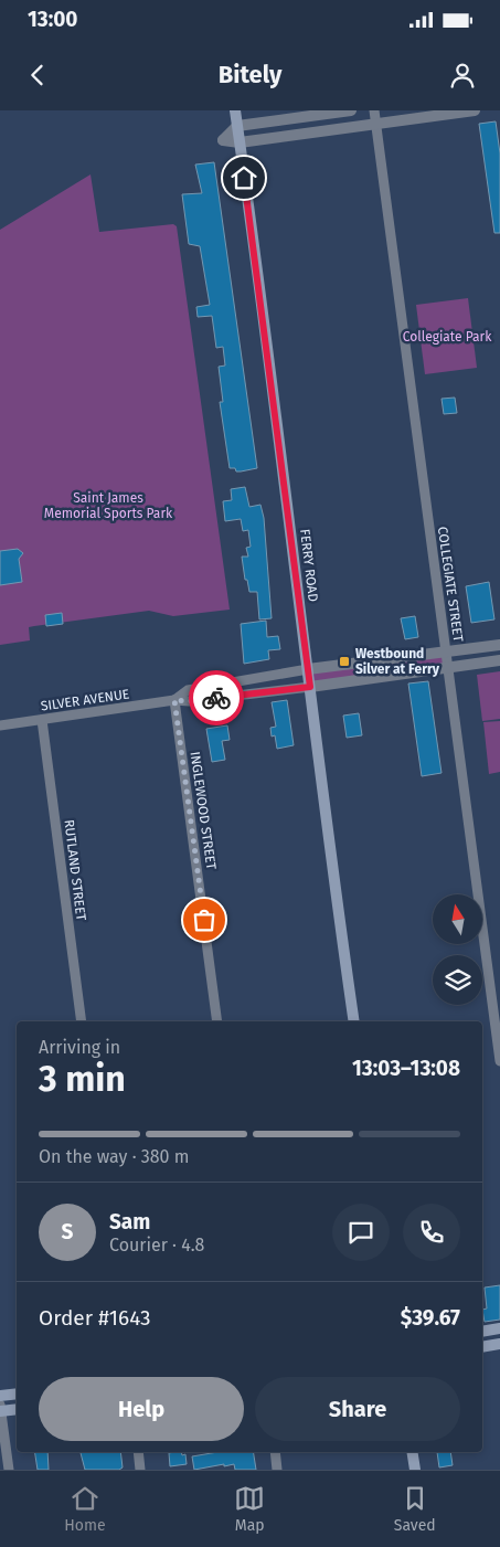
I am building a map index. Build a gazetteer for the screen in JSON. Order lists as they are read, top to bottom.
{
  "streets": {
    "main road": ["FERRY ROAD"],
    "street": [
      "COLLEGIATE STREET",
      "SILVER AVENUE",
      "INGLEWOOD STREET",
      "RUTLAND STREET"
    ]
  },
  "crossings": [
    ["FERRY ROAD", "SILVER AVENUE"],
    ["COLLEGIATE STREET", "SILVER AVENUE"],
    ["SILVER AVENUE", "INGLEWOOD STREET"],
    ["SILVER AVENUE", "RUTLAND STREET"]
  ],
  "parks": ["Collegiate Park", "Saint James Memorial Sports Park"],
  "places": {
    "transit": ["Westbound Silver at Ferry"]
  },
  "north": "top",
  "page": {
    "status": "13:00",
    "header": "Bitely",
    "heading": ["3 min", "Arriving in", "13:03–13:08"],
    "panel": [
      "Sam",
      "Courier · 4.8",
      "Order #1643",
      "$39.67"
    ],
    "bar": "On the way · 380 m",
    "round": "S",
    "buttons": ["Help", "Share"],
    "tabs": ["Home", "Map", "Saved"]
  }
}
